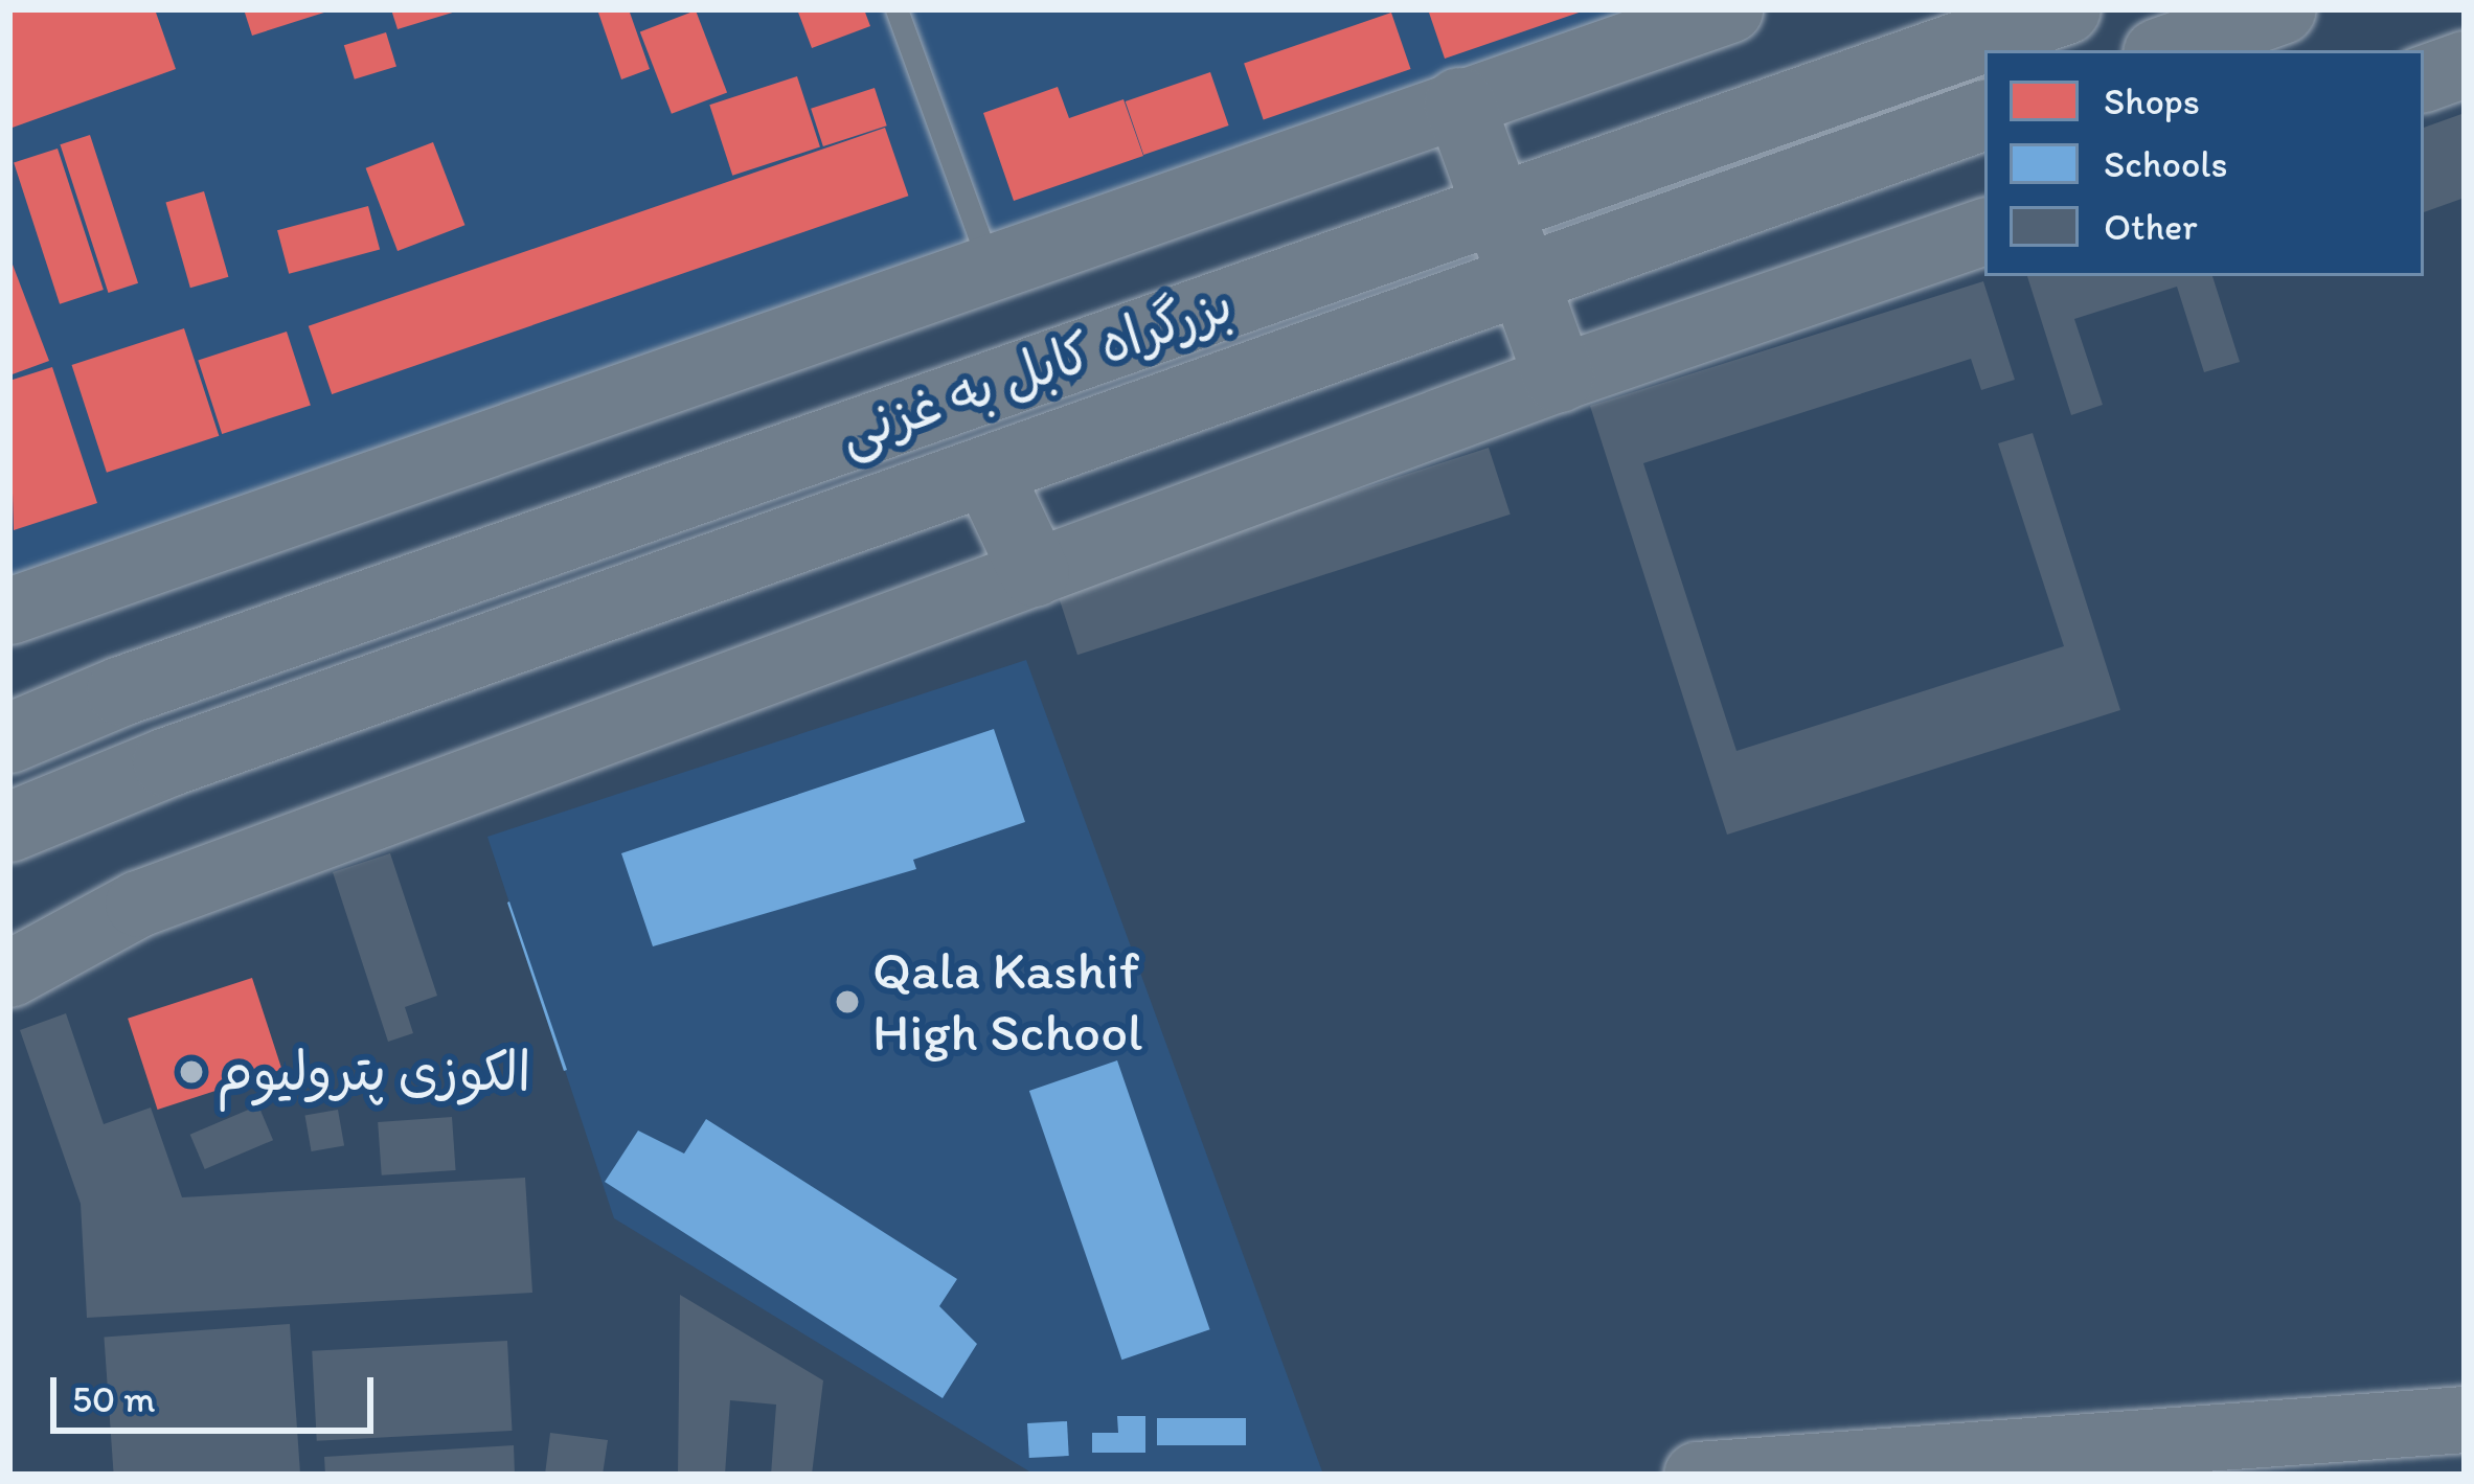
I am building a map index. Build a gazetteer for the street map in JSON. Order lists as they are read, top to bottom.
{
  "streets": {
    "highway": ["بزرگراه کابل به غزنی"]
  },
  "places": ["Qala Kashif High School", "الکوزی پترولیوم"],
  "legend": ["Shops", "Schools", "Other"],
  "scale_bar": "50 m"
}
